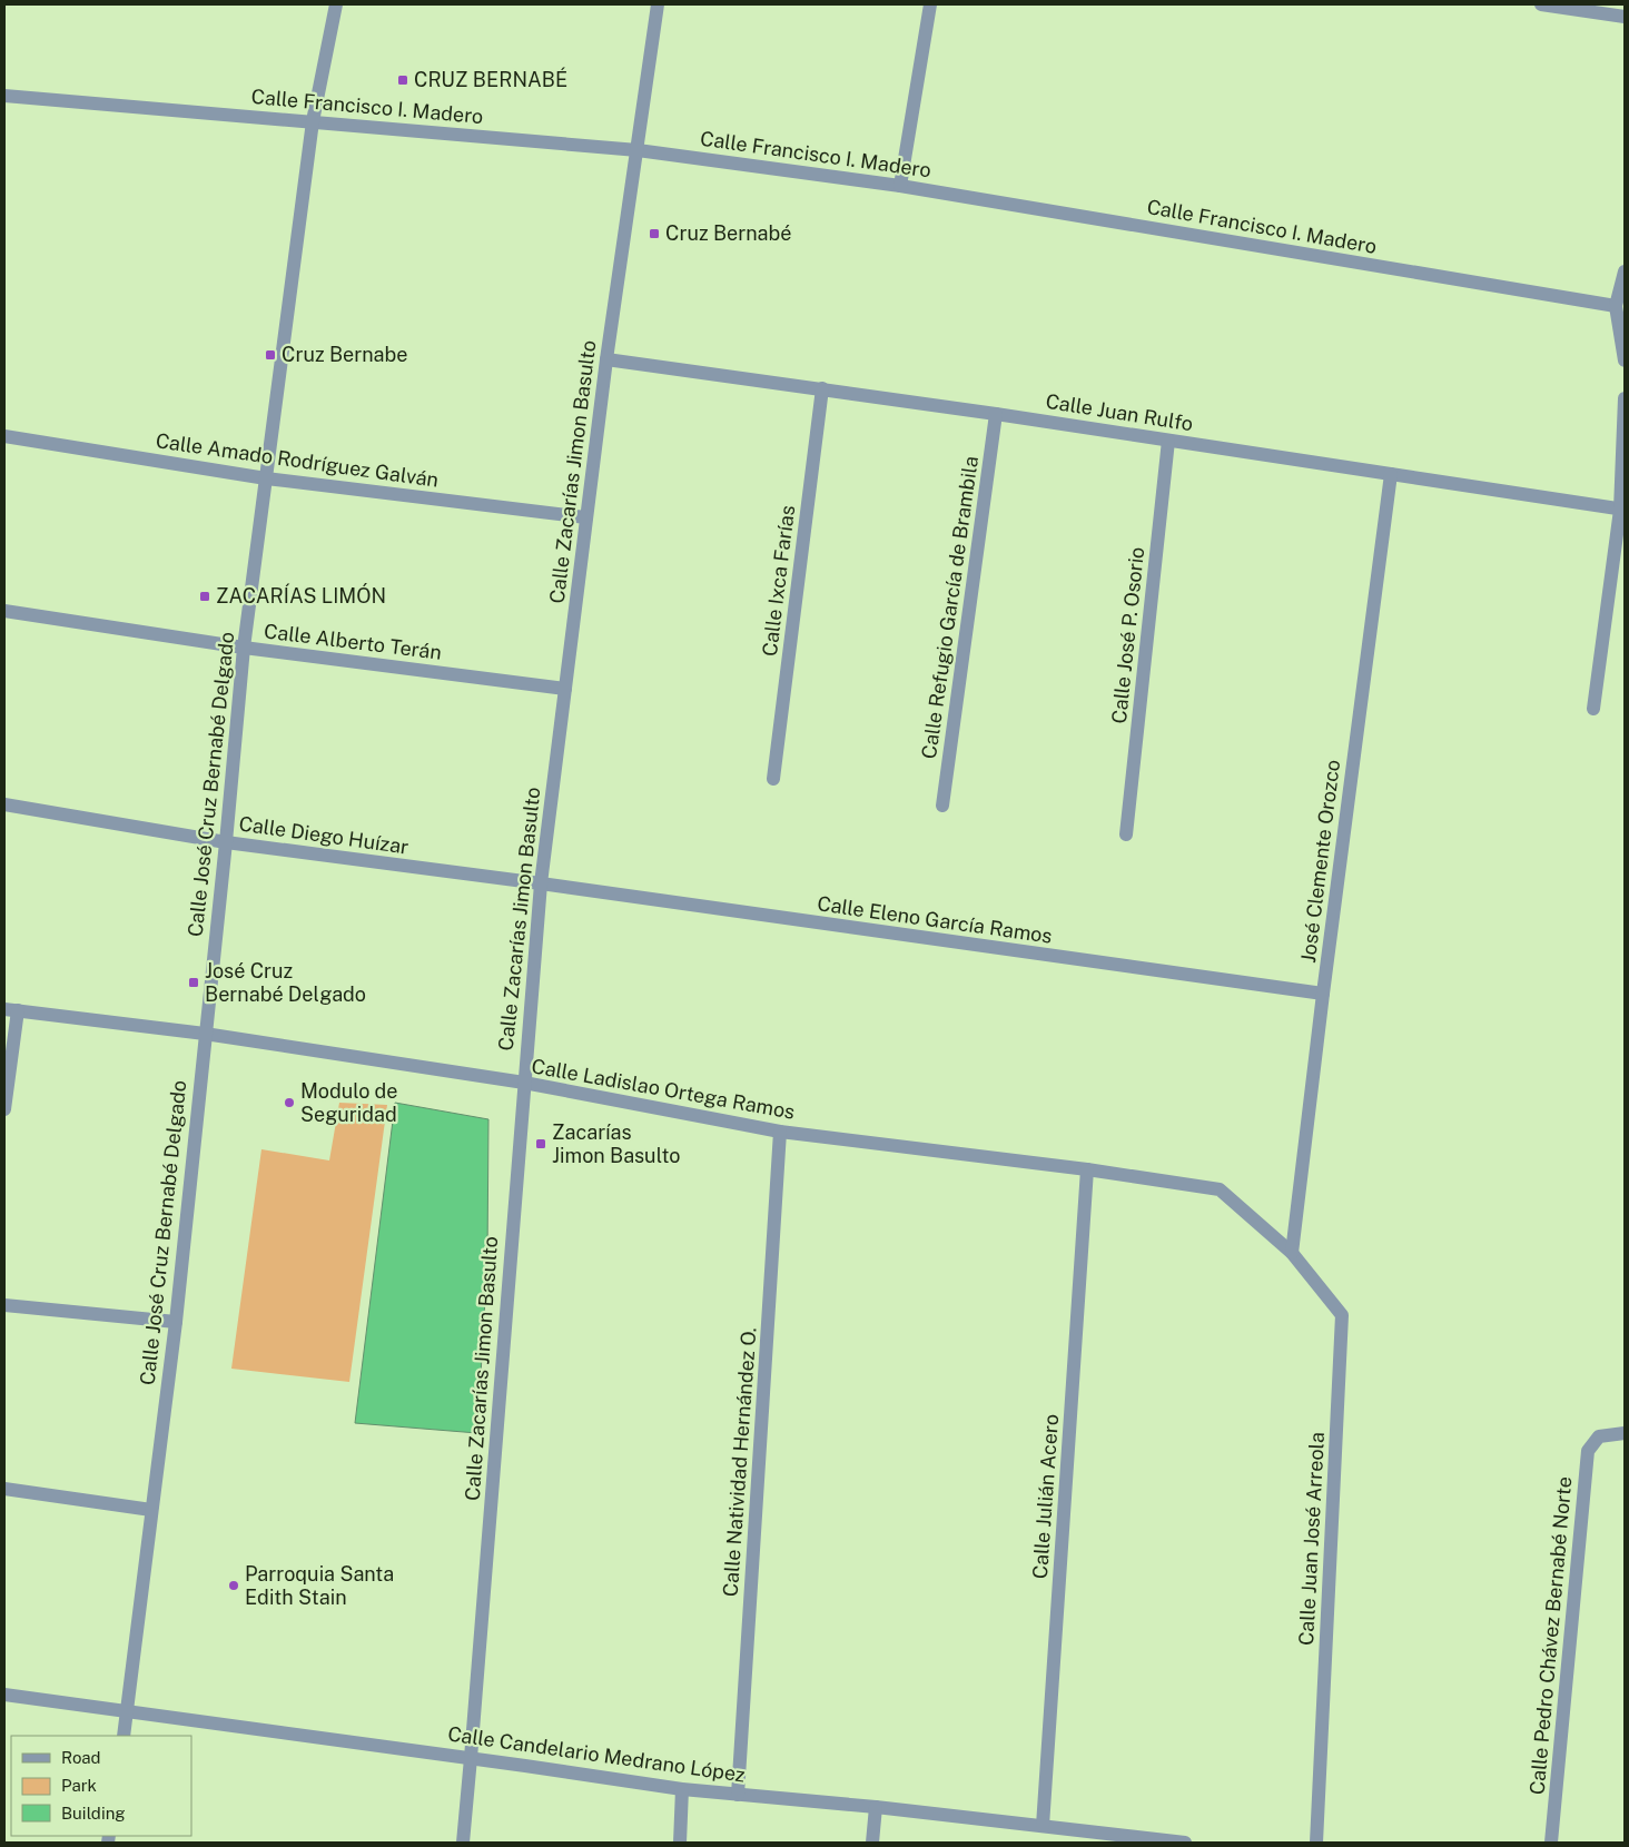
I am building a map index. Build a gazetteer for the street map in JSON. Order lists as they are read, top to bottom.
{
  "streets": {
    "street": [
      "Calle Francisco I. Madero",
      "Calle Juan Rulfo",
      "Calle Amado Rodríguez Galván",
      "Calle Zacarías Jimon Basulto",
      "Calle Ixca Farías",
      "Calle Refugio García de Brambila",
      "Calle José P. Osorio",
      "Calle Alberto Terán",
      "Calle José Cruz Bernabé Delgado",
      "Calle Diego Huízar",
      "José Clemente Orozco",
      "Calle Eleno García Ramos",
      "Calle Ladislao Ortega Ramos",
      "Calle Natividad Hernández O.",
      "Calle Julián Acero",
      "Calle Juan José Arreola",
      "Calle Pedro Chávez Bernabé Norte",
      "Calle Candelario Medrano López"
    ]
  },
  "crossings": [
    ["Calle Francisco I. Madero", "Calle Zacarías Jimon Basulto"],
    ["Calle Francisco I. Madero", "Calle José Cruz Bernabé Delgado"],
    ["Calle Juan Rulfo", "Calle Zacarías Jimon Basulto"],
    ["Calle Juan Rulfo", "Calle Ixca Farías"],
    ["Calle Juan Rulfo", "Calle Refugio García de Brambila"],
    ["Calle Juan Rulfo", "Calle José P. Osorio"],
    ["Calle Juan Rulfo", "José Clemente Orozco"],
    ["Calle Amado Rodríguez Galván", "Calle Zacarías Jimon Basulto"],
    ["Calle Amado Rodríguez Galván", "Calle José Cruz Bernabé Delgado"],
    ["Calle Zacarías Jimon Basulto", "Calle Alberto Terán"],
    ["Calle Zacarías Jimon Basulto", "Calle Diego Huízar"],
    ["Calle Zacarías Jimon Basulto", "Calle Eleno García Ramos"],
    ["Calle Zacarías Jimon Basulto", "Calle Ladislao Ortega Ramos"],
    ["Calle Zacarías Jimon Basulto", "Calle Candelario Medrano López"],
    ["Calle Alberto Terán", "Calle José Cruz Bernabé Delgado"],
    ["Calle José Cruz Bernabé Delgado", "Calle Diego Huízar"],
    ["Calle José Cruz Bernabé Delgado", "Calle Ladislao Ortega Ramos"],
    ["Calle José Cruz Bernabé Delgado", "Calle Candelario Medrano López"],
    ["Calle Diego Huízar", "Calle Eleno García Ramos"],
    ["José Clemente Orozco", "Calle Eleno García Ramos"],
    ["José Clemente Orozco", "Calle Ladislao Ortega Ramos"],
    ["José Clemente Orozco", "Calle Juan José Arreola"],
    ["Calle Ladislao Ortega Ramos", "Calle Natividad Hernández O."],
    ["Calle Ladislao Ortega Ramos", "Calle Julián Acero"],
    ["Calle Ladislao Ortega Ramos", "Calle Juan José Arreola"],
    ["Calle Natividad Hernández O.", "Calle Candelario Medrano López"],
    ["Calle Julián Acero", "Calle Candelario Medrano López"]
  ],
  "places": {
    "transit": [
      "CRUZ BERNABÉ",
      "Cruz Bernabé",
      "Cruz Bernabe",
      "ZACARÍAS LIMÓN",
      "José Cruz Bernabé Delgado",
      "Zacarías Jimon Basulto"
    ],
    "other": ["Modulo de Seguridad", "Parroquia Santa Edith Stain"]
  },
  "legend": ["Road", "Park", "Building"]
}
